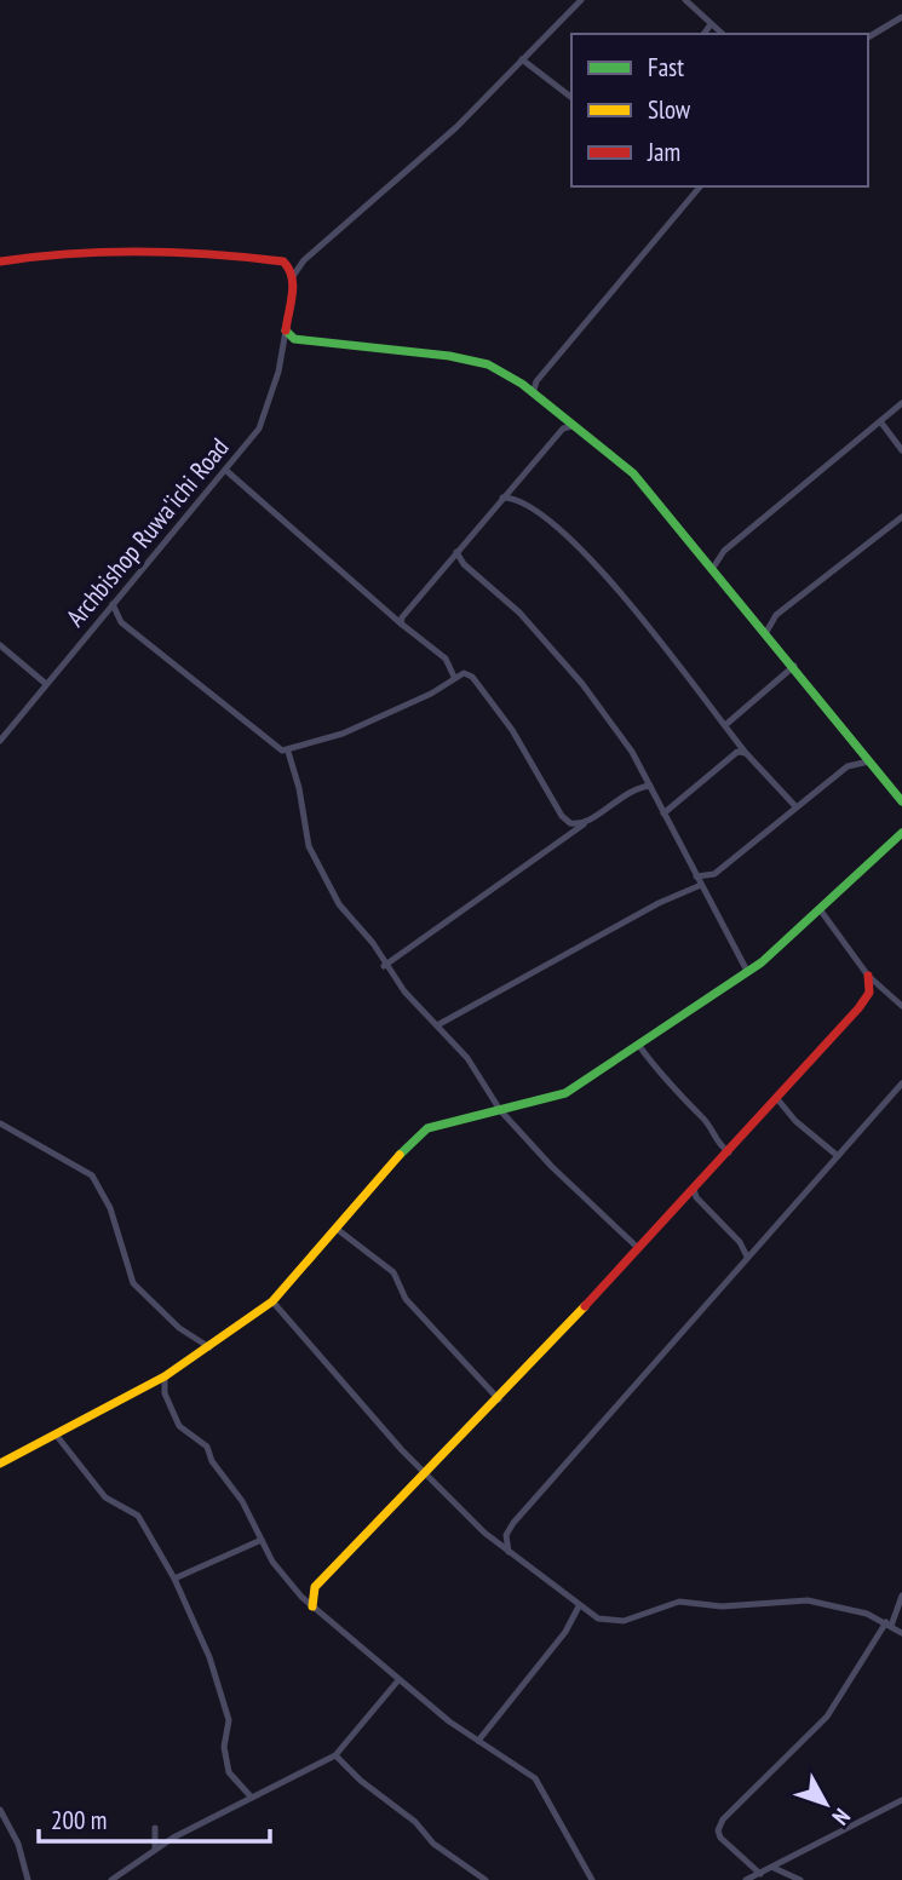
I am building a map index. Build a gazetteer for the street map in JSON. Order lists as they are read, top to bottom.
{
  "streets": {
    "street": ["Archbishop Ruwa'ichi Road"]
  },
  "legend": ["Fast", "Slow", "Jam"],
  "scale_bar": "200 m",
  "north": "bottom right"
}
